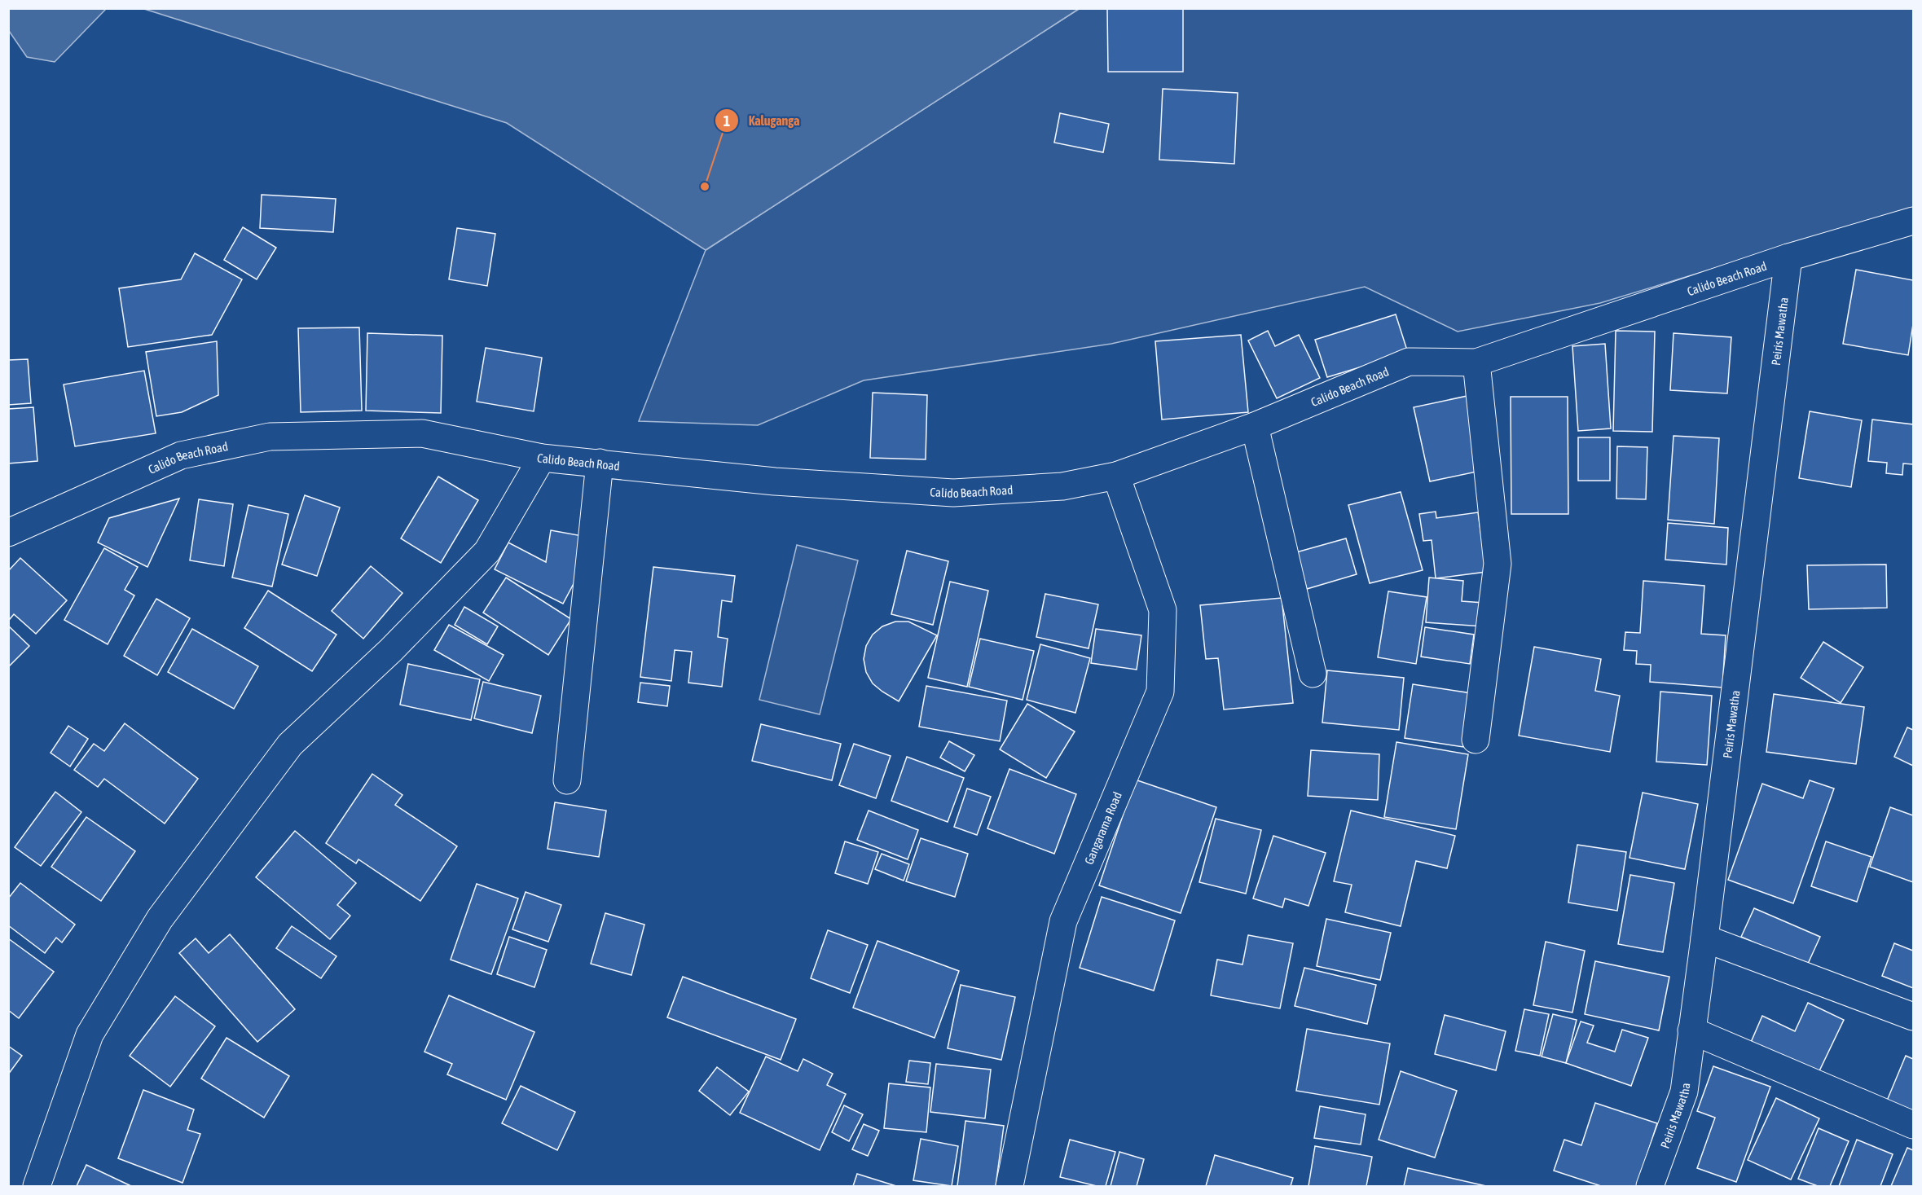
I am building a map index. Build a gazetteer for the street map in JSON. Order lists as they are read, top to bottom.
{
  "streets": {
    "street": ["Calido Beach Road", "Peiris Mawatha", "Gangarama Road"]
  },
  "crossings": [
    ["Calido Beach Road", "Peiris Mawatha"],
    ["Calido Beach Road", "Gangarama Road"]
  ],
  "places": ["Kaluganga"]
}
